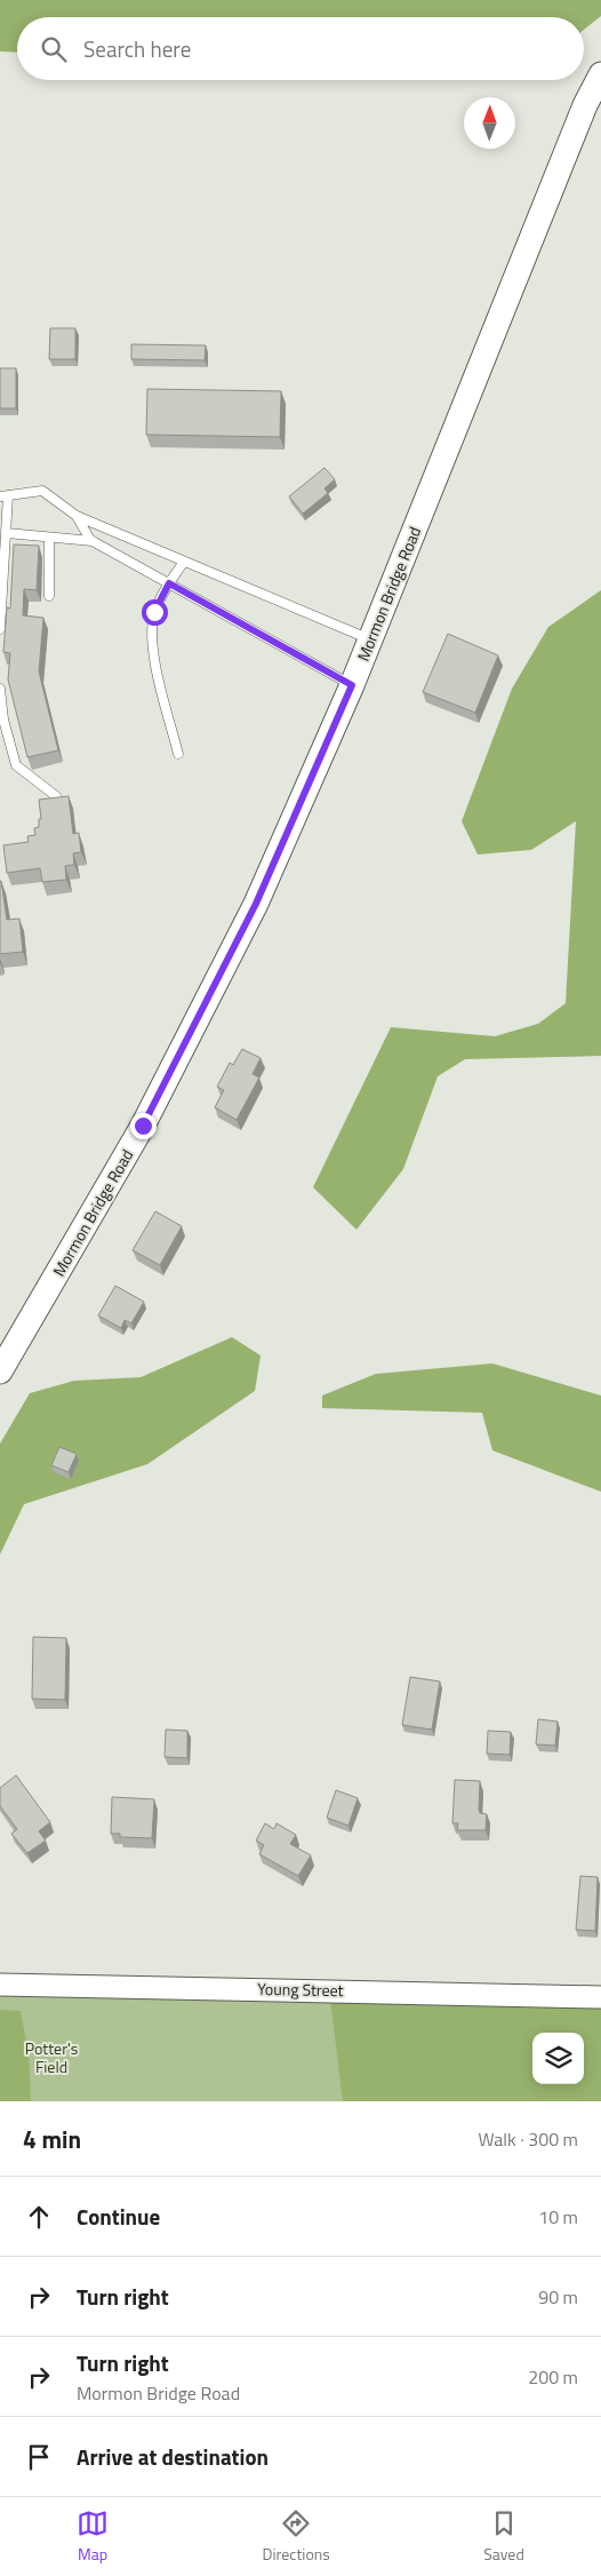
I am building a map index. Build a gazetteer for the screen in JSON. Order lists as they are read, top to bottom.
{
  "streets": {
    "main road": ["Mormon Bridge Road"],
    "street": ["Young Street"]
  },
  "parks": ["Potter's Field"],
  "north": "top",
  "page": {
    "search": "Search here",
    "heading": ["4 min", "Walk · 300 m"],
    "list": [
      ["Continue", "10 m"],
      ["Turn right", "90 m"],
      ["Turn right", "Mormon Bridge Road", "200 m"],
      "Arrive at destination"
    ],
    "nav": ["Map", "Directions", "Saved"]
  }
}
